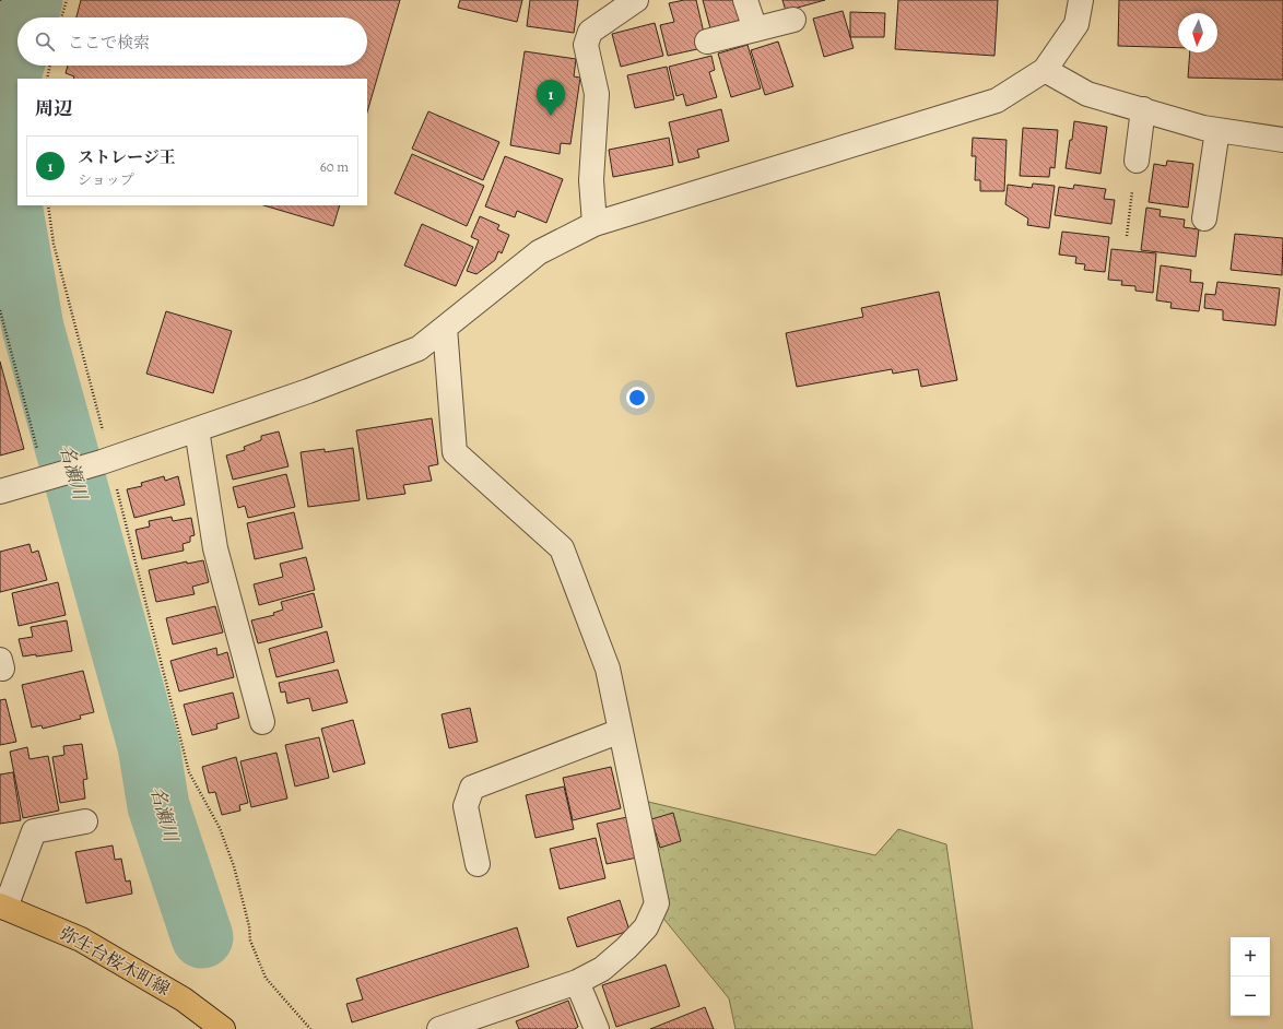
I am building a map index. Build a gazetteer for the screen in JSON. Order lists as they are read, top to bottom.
{
  "streets": {
    "main road": ["弥生台桜木町線"]
  },
  "water": ["名瀬川"],
  "north": "bottom",
  "page": {
    "search": "ここで検索",
    "heading": "周辺",
    "pins": "1",
    "list": [
      {
        "mark": "1",
        "name": "ストレージ王",
        "note": "ショップ",
        "value": "60 m"
      }
    ],
    "map_buttons": ["+", "−"]
  }
}
